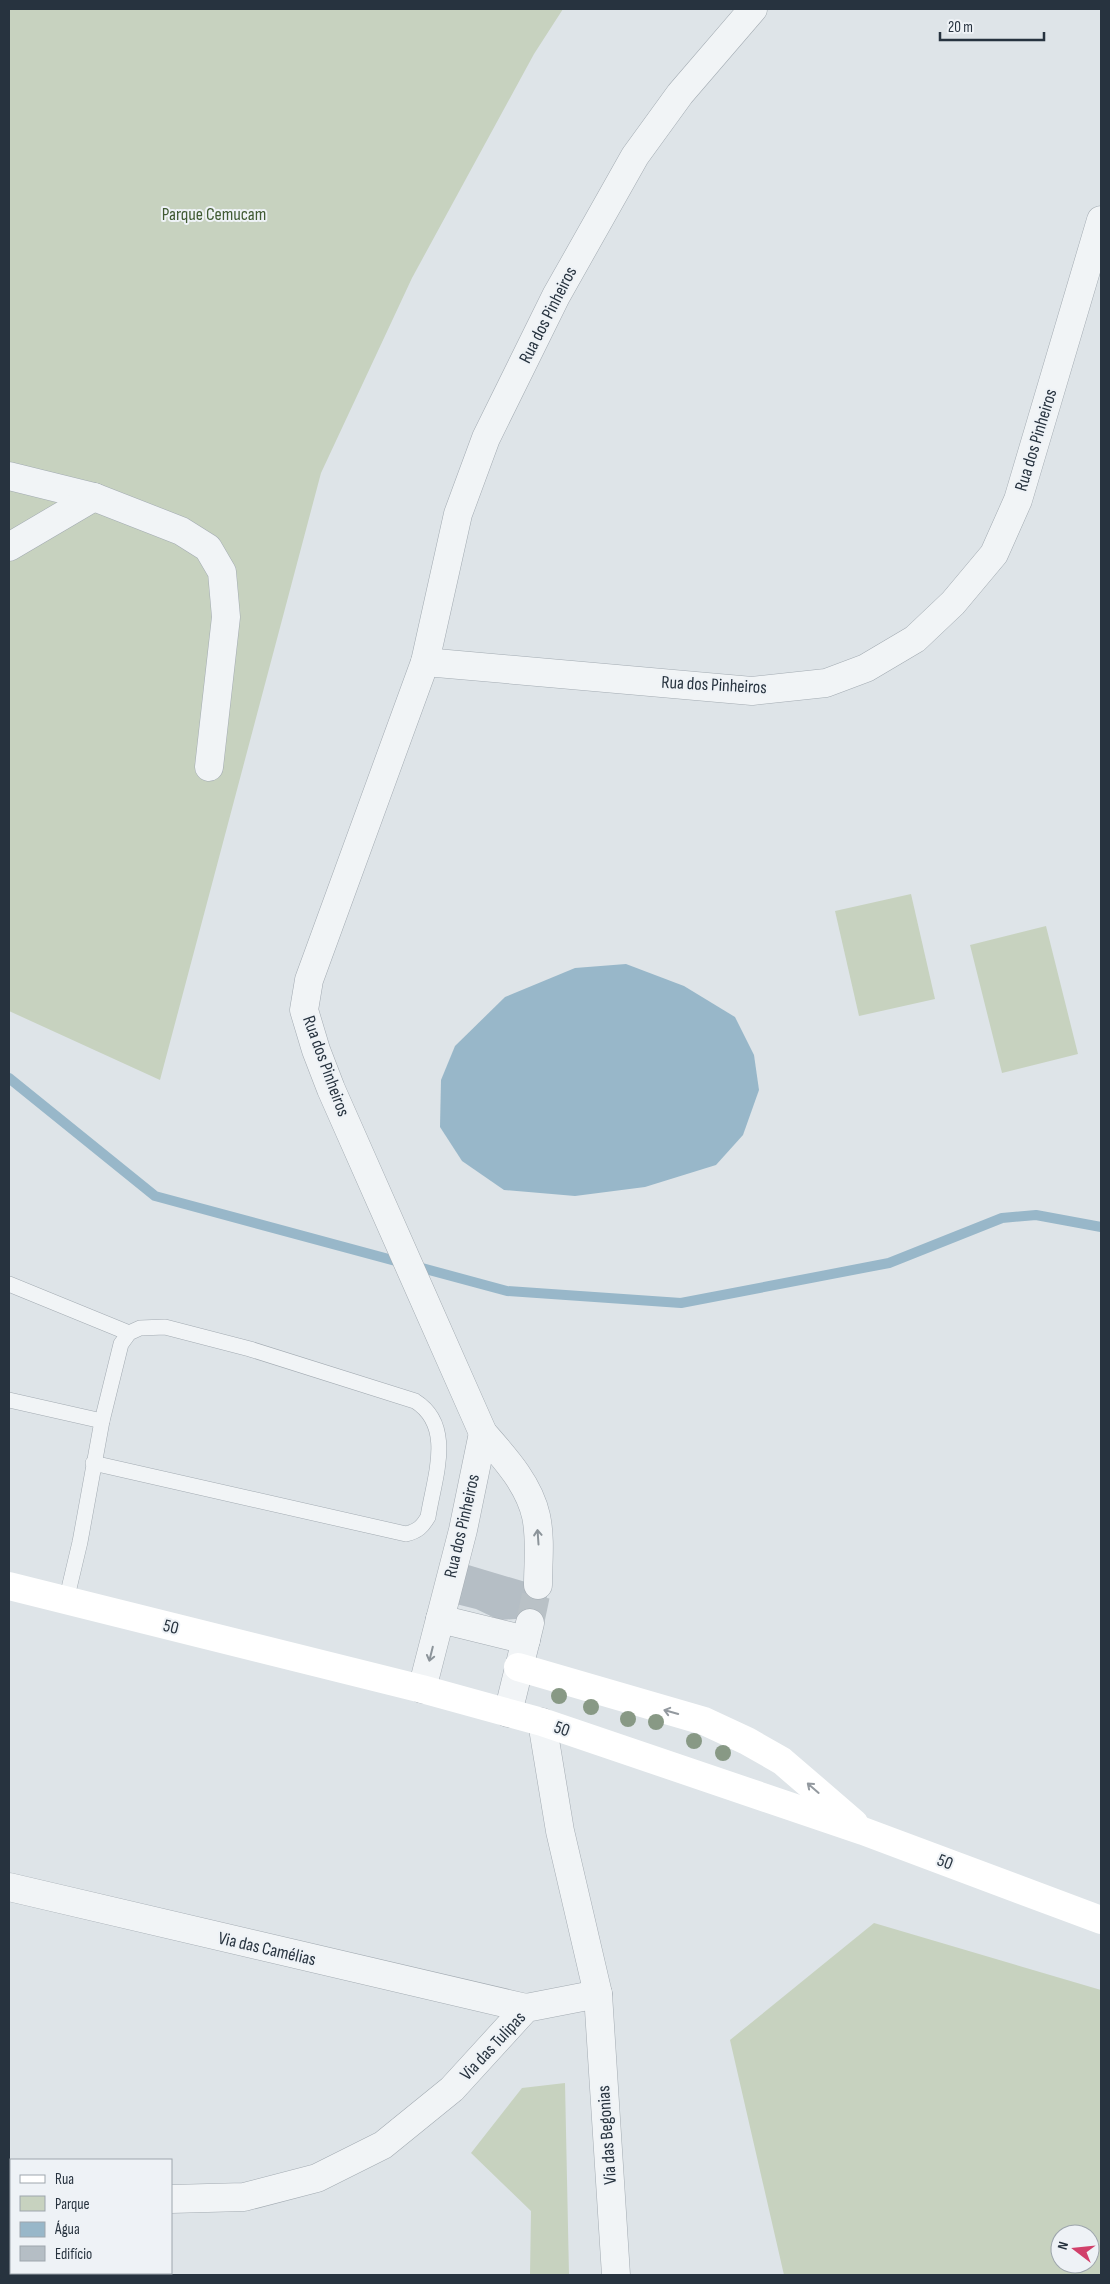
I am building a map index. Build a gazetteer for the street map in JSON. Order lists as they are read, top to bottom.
{
  "streets": {
    "main road": ["50"],
    "street": [
      "Rua dos Pinheiros",
      "Via das Camélias",
      "Via das Tulipas",
      "Via das Begonias"
    ]
  },
  "crossings": [
    ["Rua dos Pinheiros", "50"],
    ["Via das Camélias", "Via das Tulipas"],
    ["Via das Tulipas", "Via das Begonias"]
  ],
  "parks": ["Parque Cemucam"],
  "legend": [
    "Rua",
    "Parque",
    "Água",
    "Edifício"
  ],
  "scale_bar": "20 m",
  "north": "left"
}
